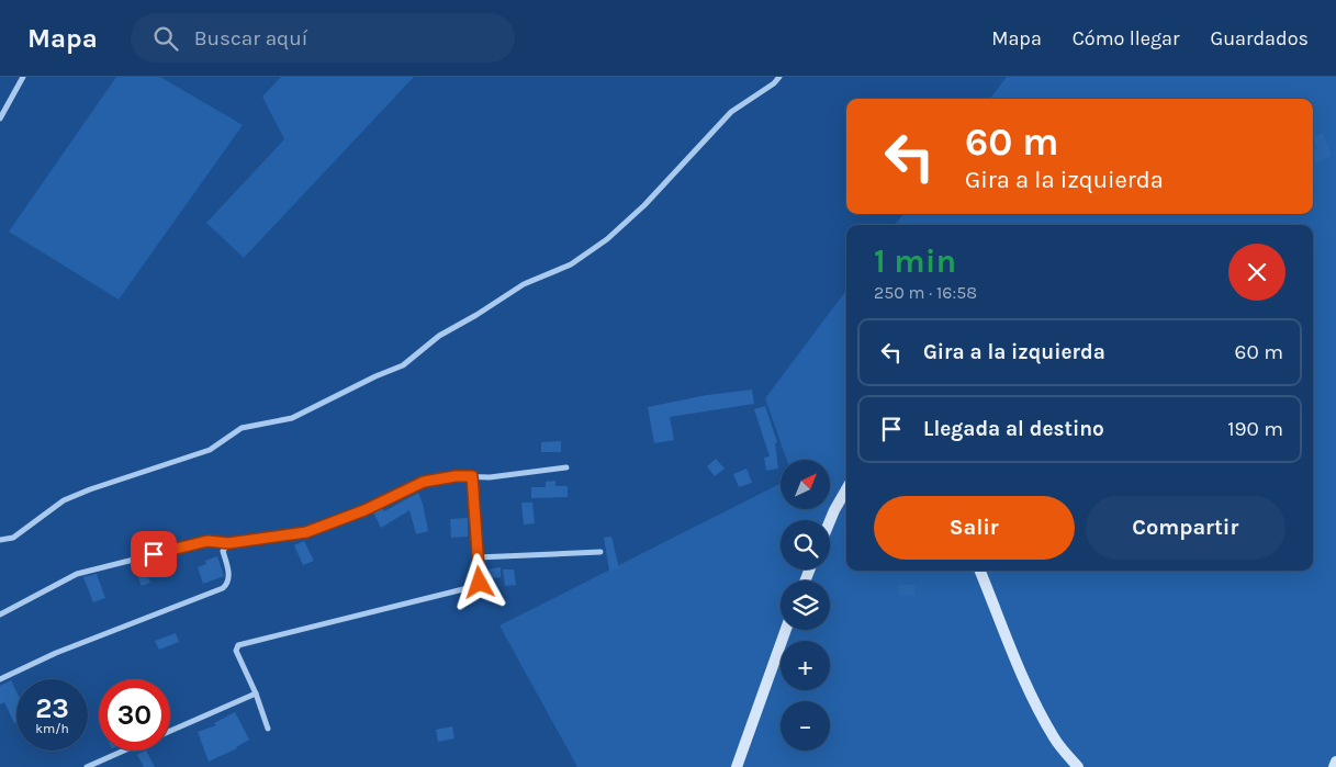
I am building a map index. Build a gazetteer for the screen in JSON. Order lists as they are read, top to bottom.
{
  "north": "top right",
  "page": {
    "header": "Mapa",
    "search": "Buscar aquí",
    "nav": ["Mapa", "Cómo llegar", "Guardados"],
    "turn": ["60 m", "Gira a la izquierda"],
    "heading": ["1 min", "250 m · 16:58"],
    "list": [
      {
        "name": "Gira a la izquierda",
        "value": "60 m"
      },
      {
        "name": "Llegada al destino",
        "value": "190 m"
      }
    ],
    "map_buttons": ["+", "−"],
    "buttons": ["Salir", "Compartir"],
    "speed": "23 km/h",
    "limit": "30"
  }
}
